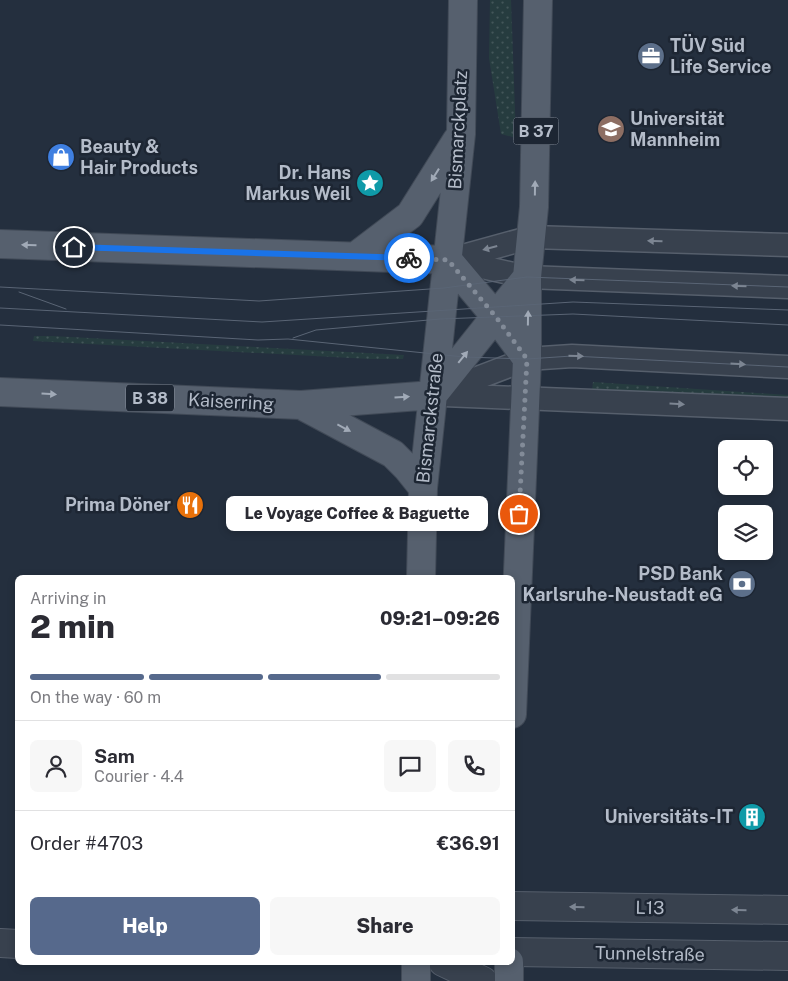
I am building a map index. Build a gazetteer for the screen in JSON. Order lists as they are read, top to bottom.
{
  "streets": {
    "main road": [
      "Bismarckplatz",
      "B 37",
      "B 38",
      "Kaiserring",
      "Bismarckstraße"
    ],
    "street": ["L13", "Tunnelstraße"]
  },
  "crossings": [
    ["Bismarckplatz", "Bismarckstraße"],
    ["B 38", "Kaiserring"],
    ["B 38", "Bismarckstraße"],
    ["Kaiserring", "Bismarckstraße"]
  ],
  "one_way": ["L13"],
  "places": {
    "office": ["TÜV Süd Life Service"],
    "school or university": ["Universität Mannheim"],
    "shop": ["Beauty & Hair Products"],
    "place": ["Dr. Hans Markus Weil"],
    "restaurant": ["Prima Döner"],
    "other": ["Le Voyage Coffee & Baguette"],
    "bank": ["PSD Bank Karlsruhe-Neustadt eG"],
    "building": ["Universitäts-IT"]
  },
  "page": {
    "bubble": "Le Voyage Coffee & Baguette",
    "heading": ["2 min", "Arriving in", "09:21–09:26"],
    "panel": [
      "Sam",
      "Courier · 4.4",
      "Order #4703",
      "€36.91"
    ],
    "bar": "On the way · 60 m",
    "buttons": ["Help", "Share"]
  }
}
